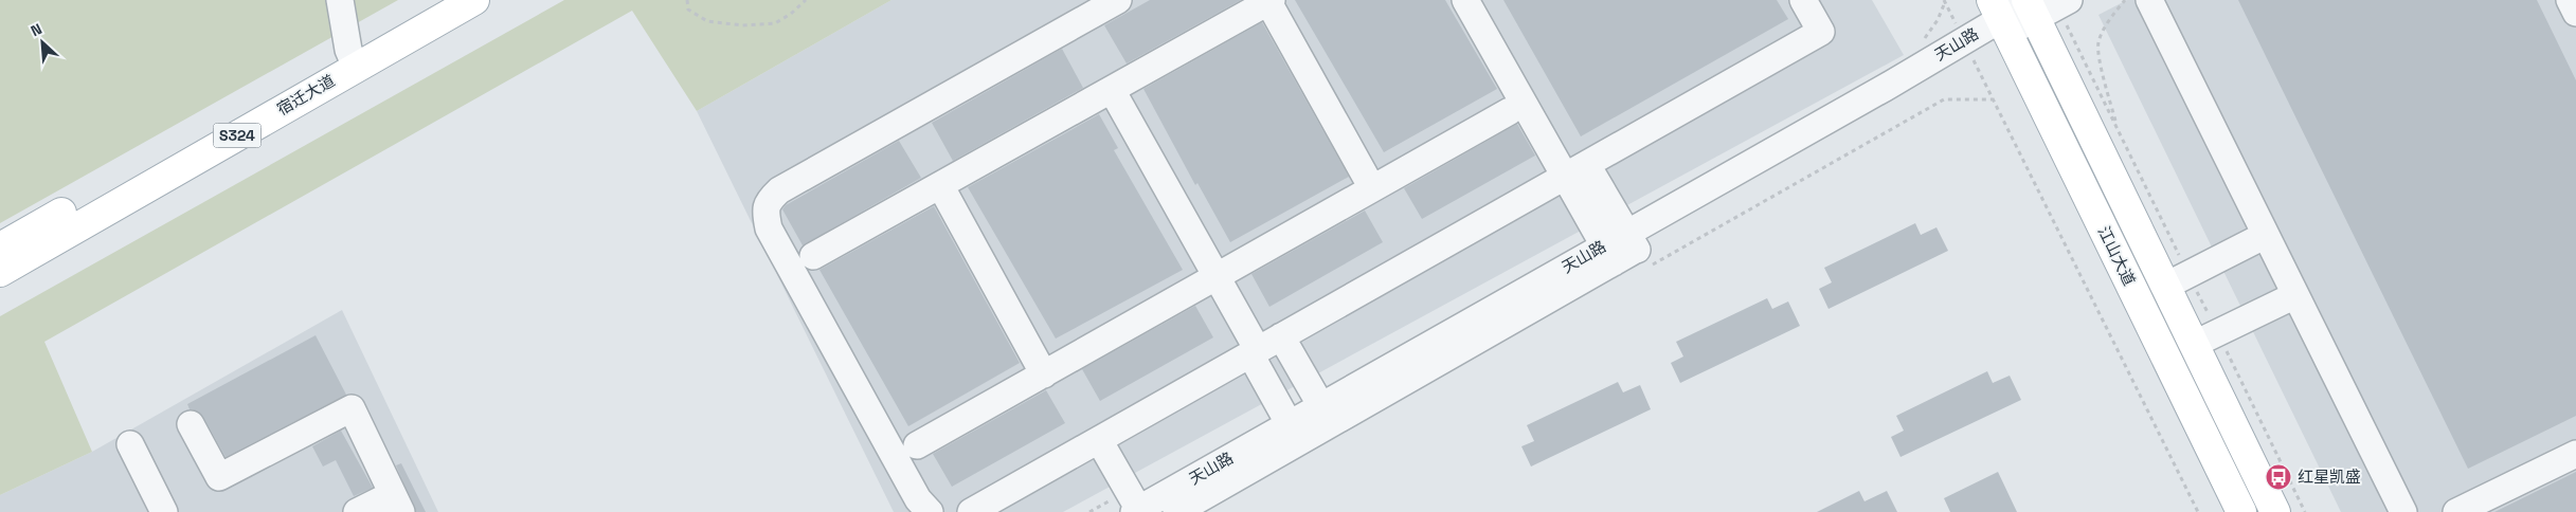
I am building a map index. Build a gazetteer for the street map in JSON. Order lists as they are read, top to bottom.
{
  "streets": {
    "main road": ["宿迁大道", "S324", "江山大道"],
    "street": ["天山路"]
  },
  "crossings": [
    ["天山路", "江山大道"]
  ],
  "places": {
    "bus stop": ["红星凯盛"]
  },
  "north": "top left"
}
